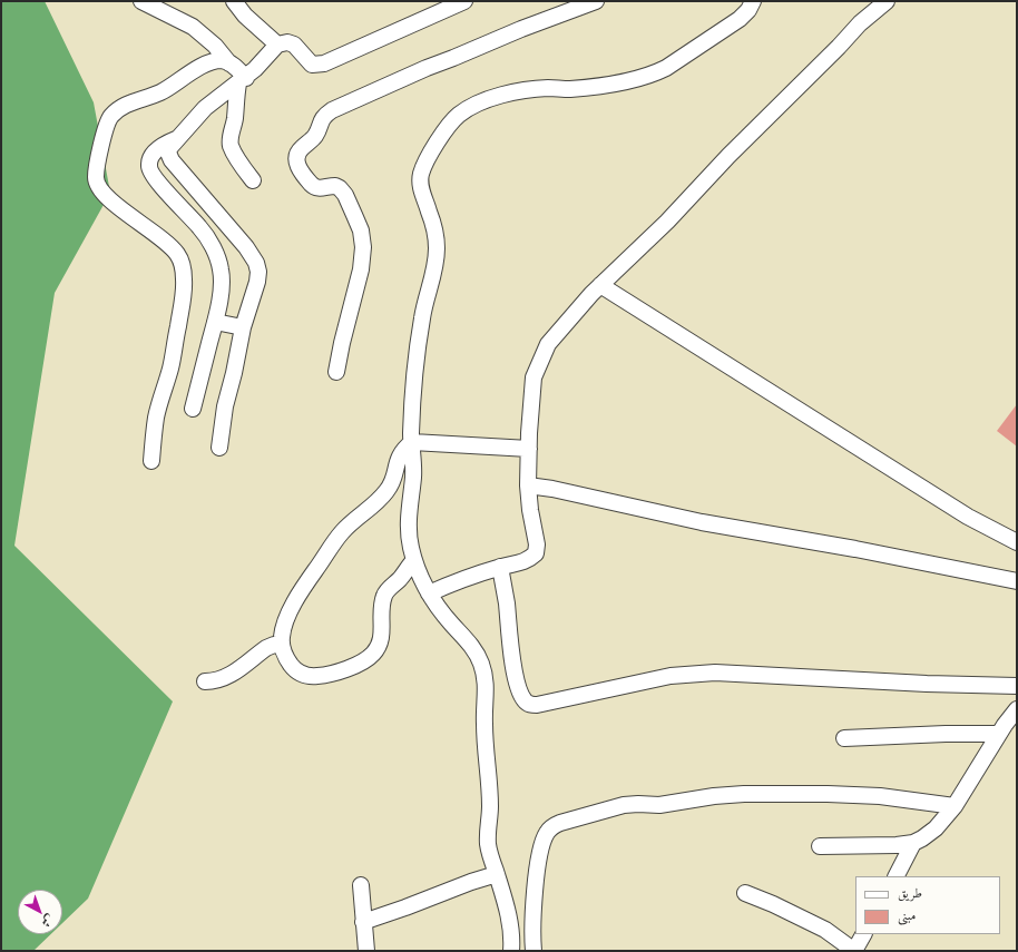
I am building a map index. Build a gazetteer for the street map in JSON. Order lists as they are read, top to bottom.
{
  "legend": ["طريق", "مبنى"],
  "north": "bottom right"
}
